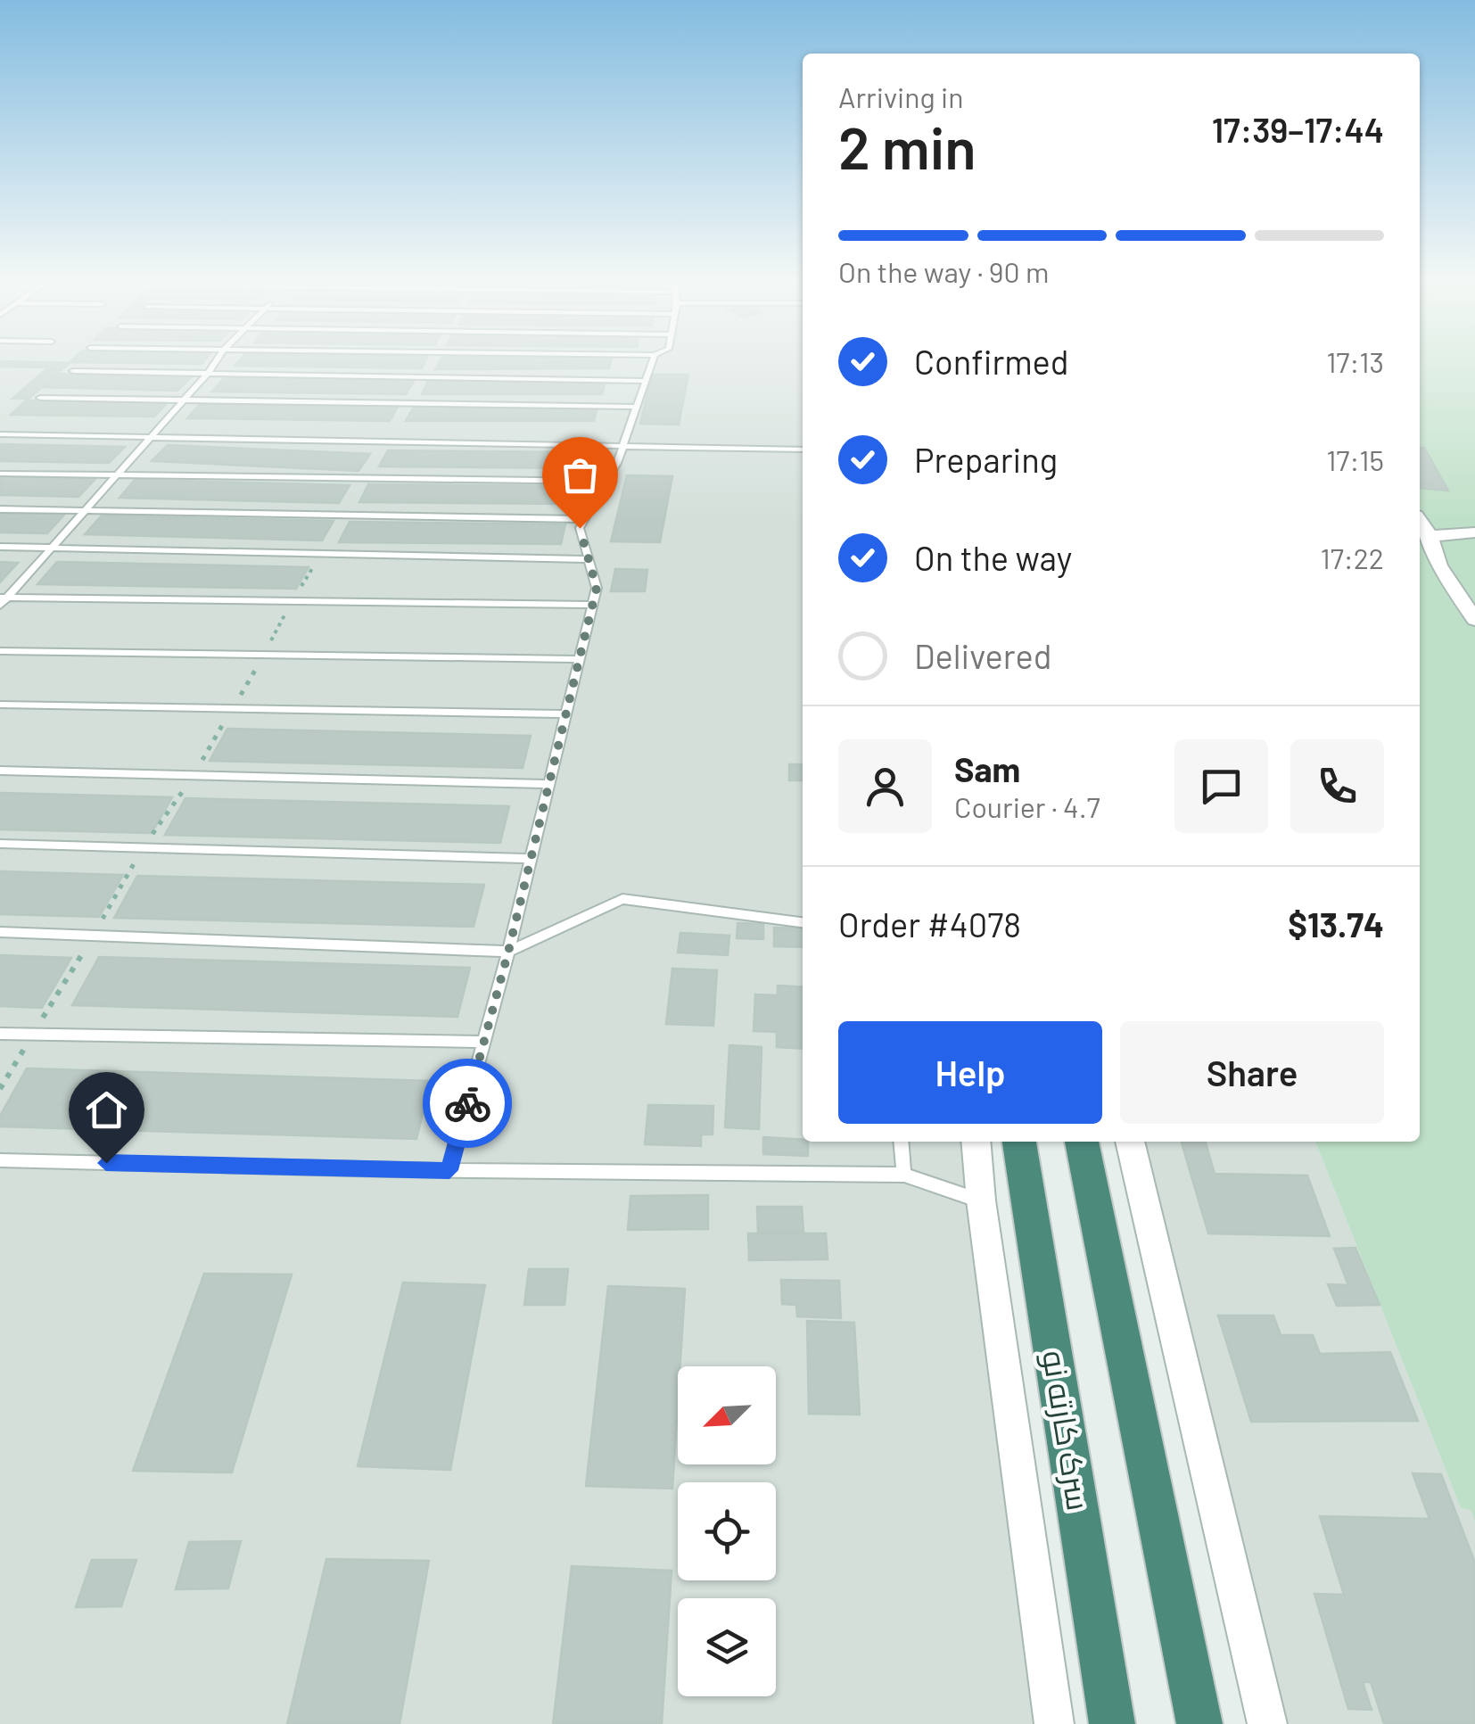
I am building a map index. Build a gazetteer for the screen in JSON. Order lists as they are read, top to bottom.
{
  "streets": {
    "highway": ["سرک کارته نو"]
  },
  "north": "bottom left",
  "page": {
    "heading": ["2 min", "Arriving in", "17:39–17:44"],
    "panel": [
      "Sam",
      "Courier · 4.7",
      "Order #4078",
      "$13.74"
    ],
    "bar": "On the way · 90 m",
    "list": [
      ["Confirmed", "17:13"],
      ["Preparing", "17:15"],
      ["On the way", "17:22"],
      "Delivered"
    ],
    "buttons": ["Help", "Share"]
  }
}
